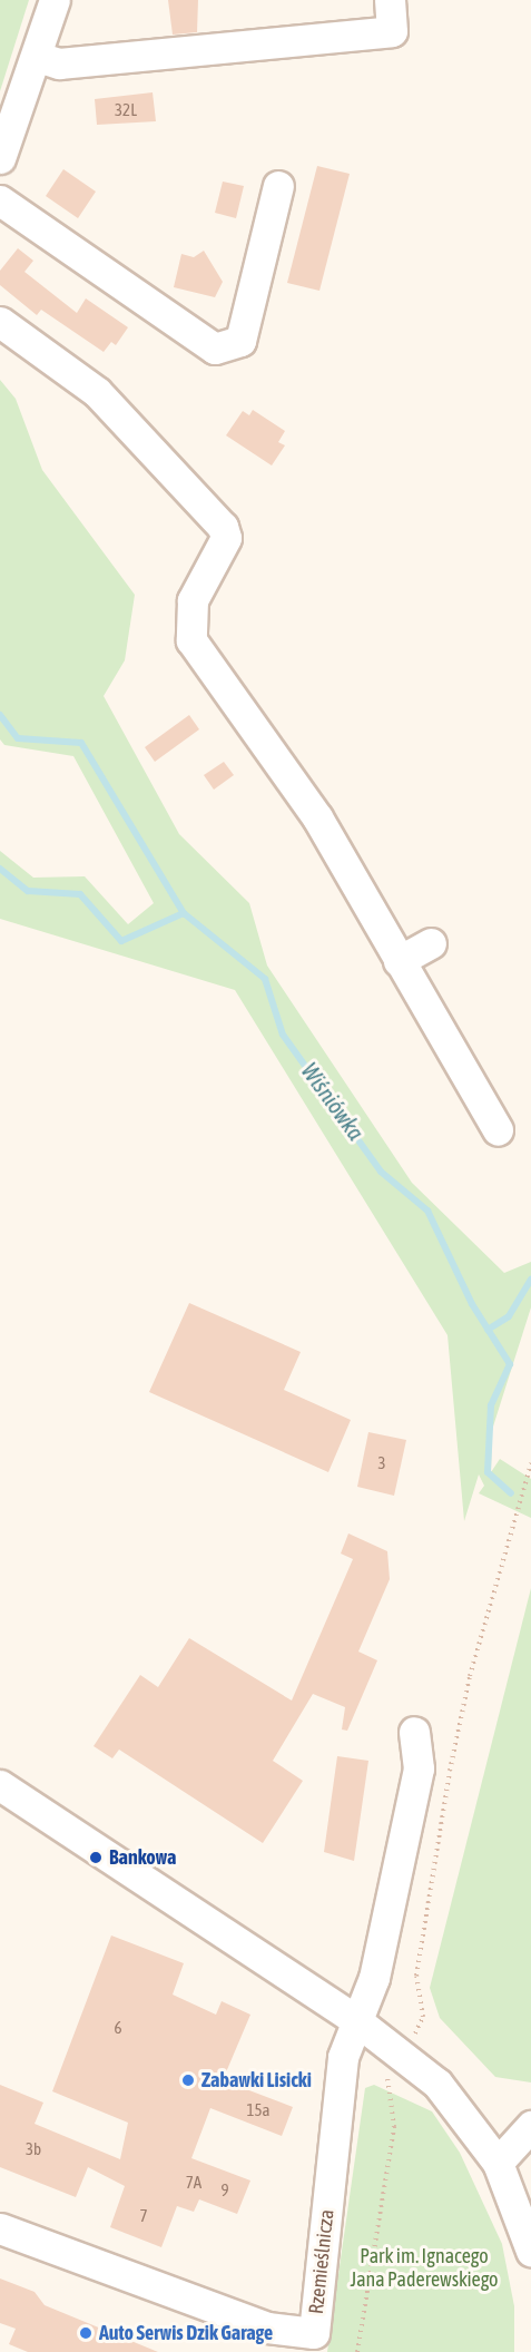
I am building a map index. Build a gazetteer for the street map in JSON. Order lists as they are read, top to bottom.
{
  "streets": {
    "street": ["Rzemieślnicza"]
  },
  "water": ["Wiśniówka"],
  "parks": ["Park im. Ignacego Jana Paderewskiego"],
  "places": ["Bankowa", "Zabawki Lisicki", "Auto Serwis Dzik Garage"],
  "house_numbers": [
    "32L",
    "3",
    "6",
    "15a",
    "3b",
    "7A",
    "9",
    "7"
  ]
}
